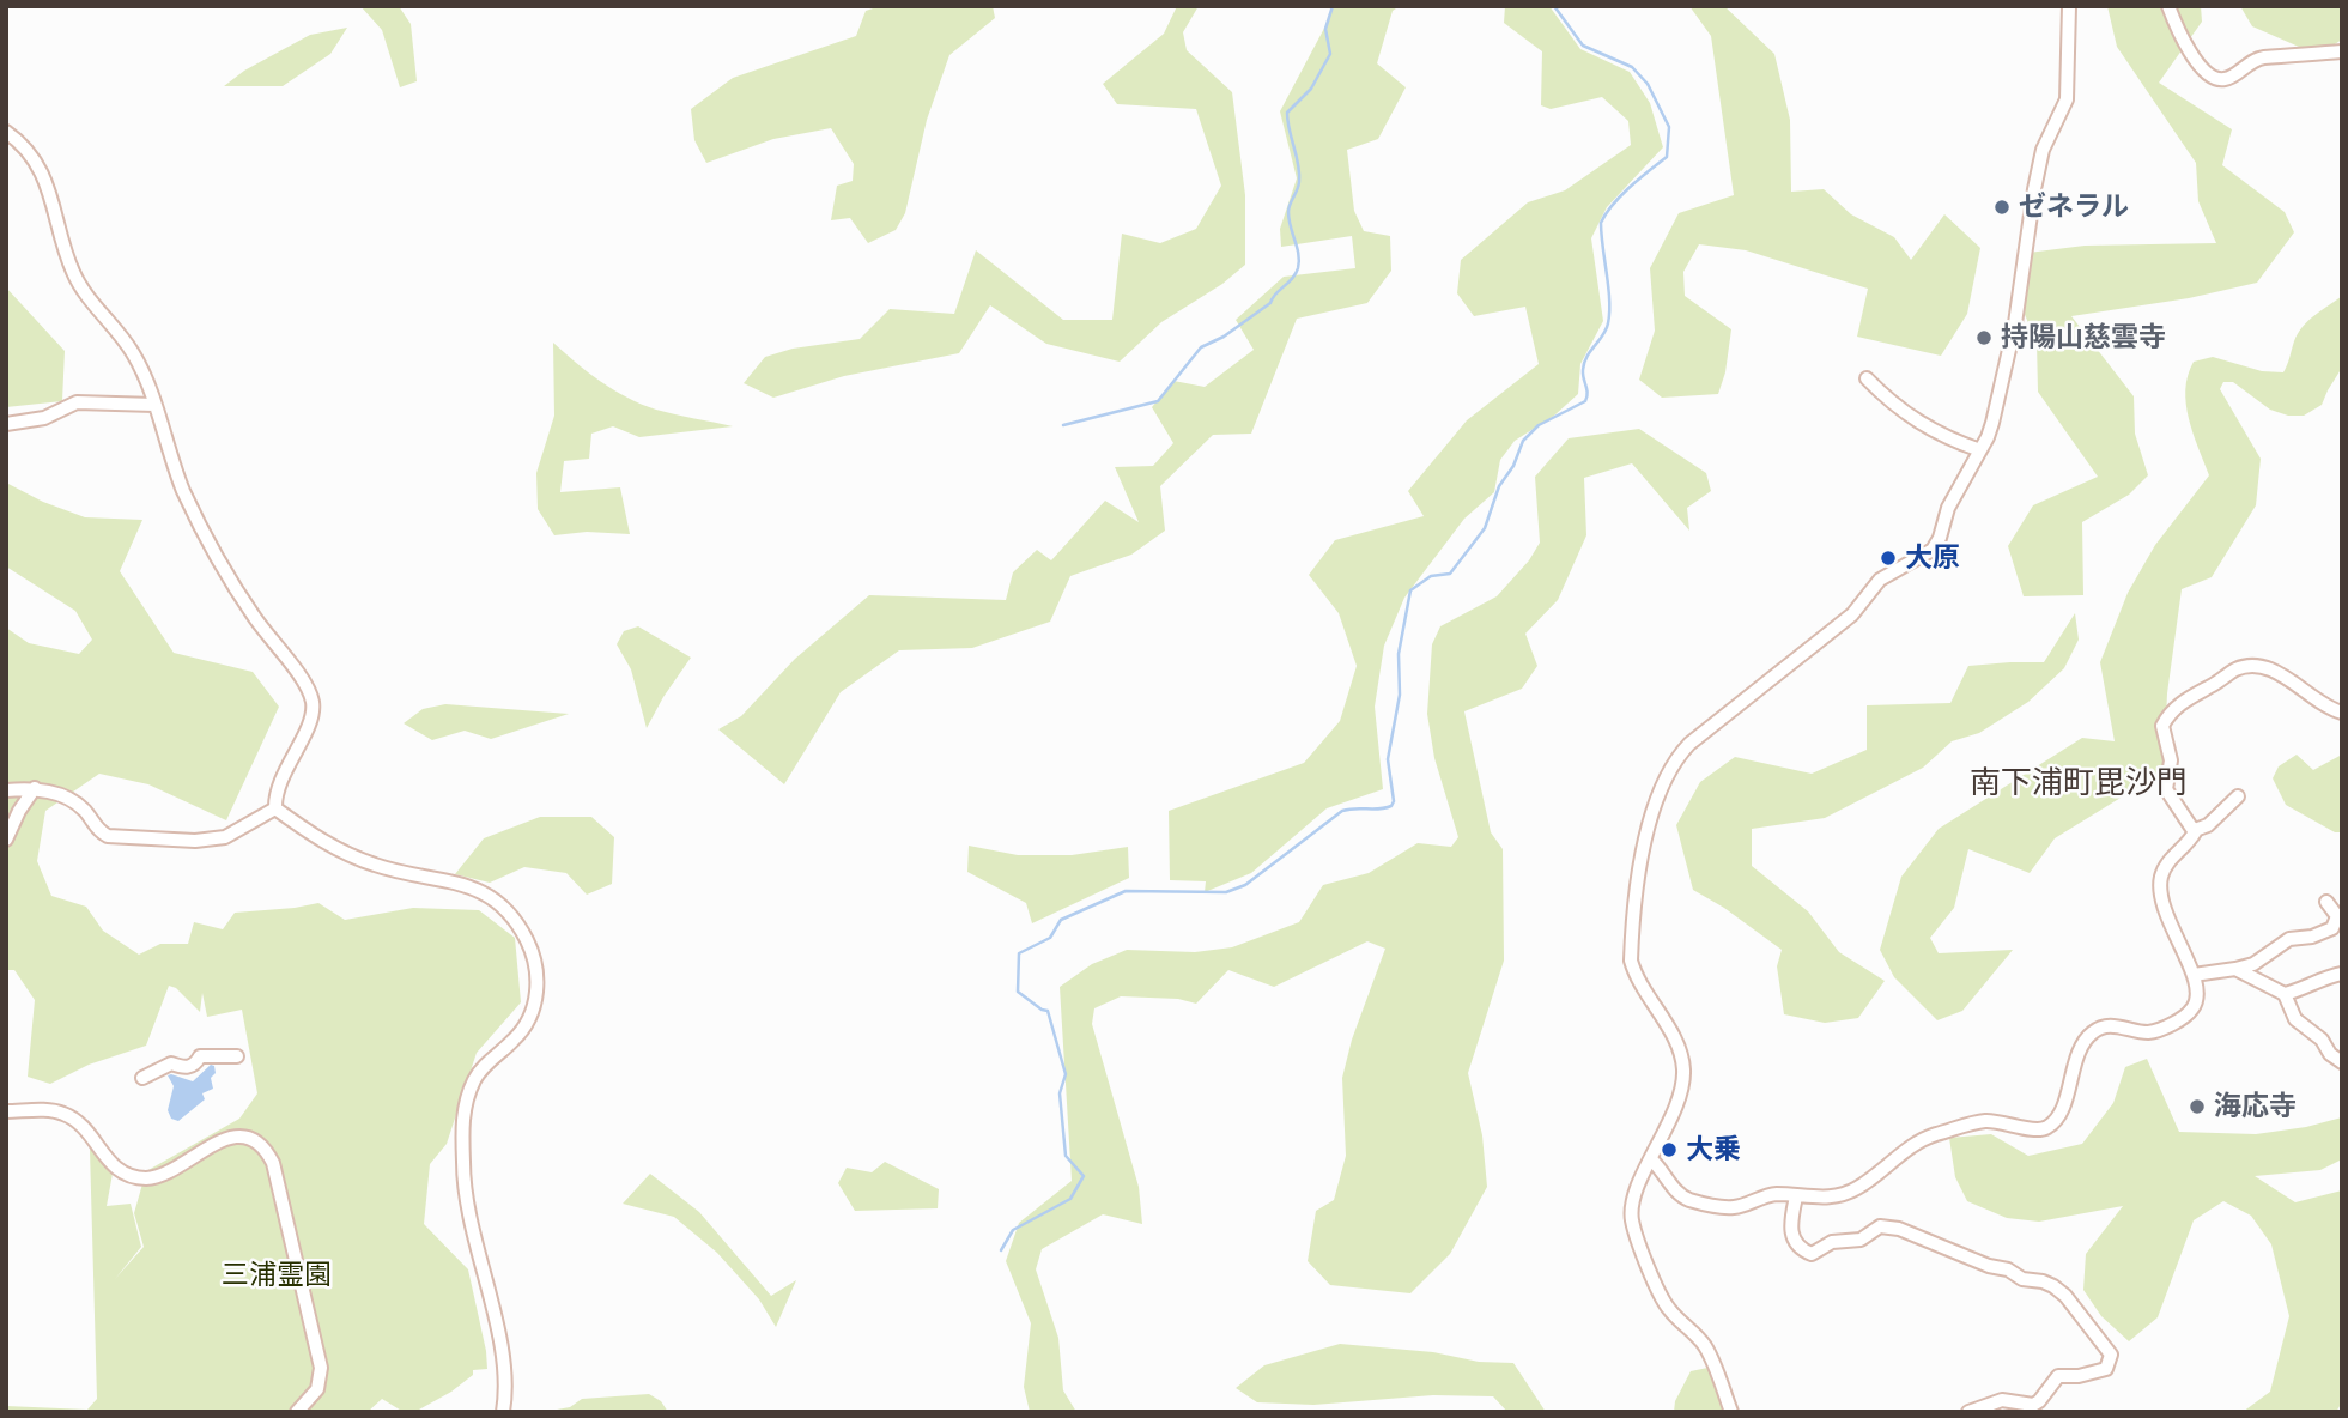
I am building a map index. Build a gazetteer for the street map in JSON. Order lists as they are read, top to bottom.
{
  "districts": ["南下浦町毘沙門"],
  "parks": ["三浦霊園"],
  "places": [
    "ゼネラル",
    "持陽山慈雲寺",
    "大原",
    "海応寺",
    "大乗"
  ]
}
